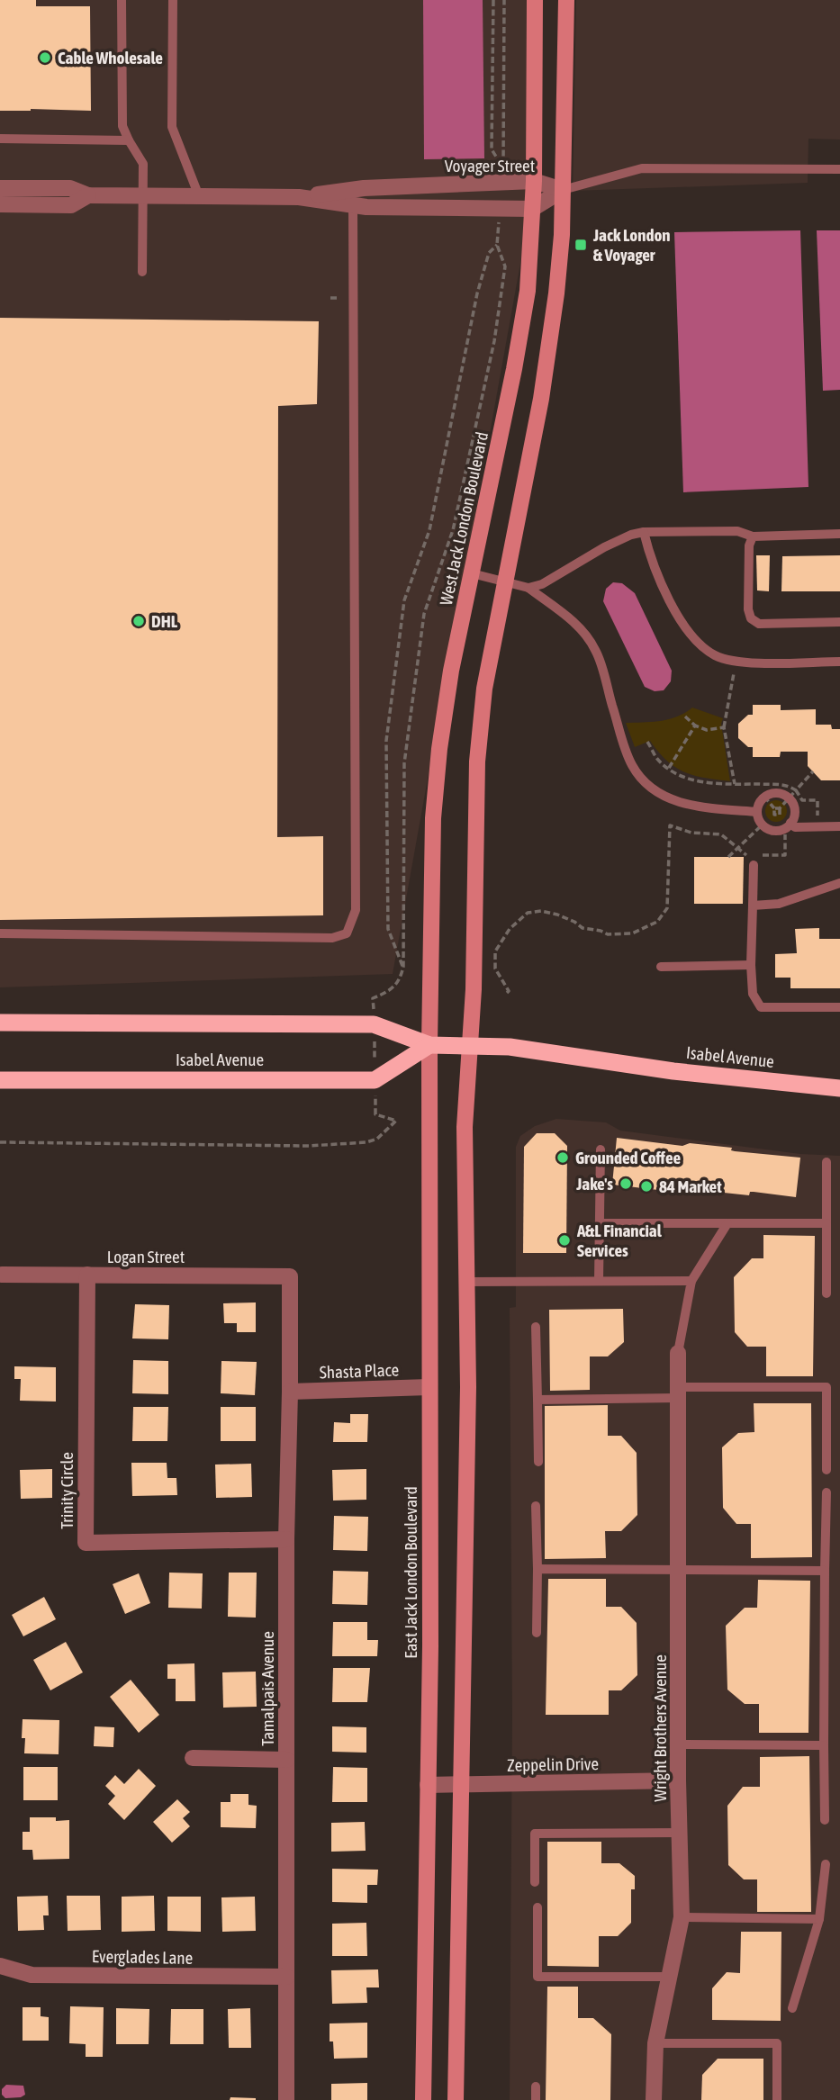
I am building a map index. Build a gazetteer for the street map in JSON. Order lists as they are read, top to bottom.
{
  "streets": {
    "highway": ["Isabel Avenue"],
    "main road": ["West Jack London Boulevard", "East Jack London Boulevard"],
    "street": [
      "Voyager Street",
      "Logan Street",
      "Shasta Place",
      "Trinity Circle",
      "Tamalpais Avenue",
      "Wright Brothers Avenue",
      "Zeppelin Drive",
      "Everglades Lane"
    ]
  },
  "crossings": [
    ["Voyager Street", "West Jack London Boulevard"],
    ["West Jack London Boulevard", "Isabel Avenue"],
    ["West Jack London Boulevard", "East Jack London Boulevard"],
    ["Isabel Avenue", "East Jack London Boulevard"],
    ["Logan Street", "Trinity Circle"],
    ["Logan Street", "Tamalpais Avenue"],
    ["Shasta Place", "East Jack London Boulevard"],
    ["Shasta Place", "Tamalpais Avenue"],
    ["Trinity Circle", "Tamalpais Avenue"],
    ["East Jack London Boulevard", "Zeppelin Drive"],
    ["Tamalpais Avenue", "Everglades Lane"],
    ["Wright Brothers Avenue", "Zeppelin Drive"]
  ],
  "places": {
    "other": [
      "Cable Wholesale",
      "DHL",
      "Grounded Coffee",
      "Jake's",
      "84 Market",
      "A&L Financial Services"
    ],
    "transit": ["Jack London & Voyager"]
  }
}
